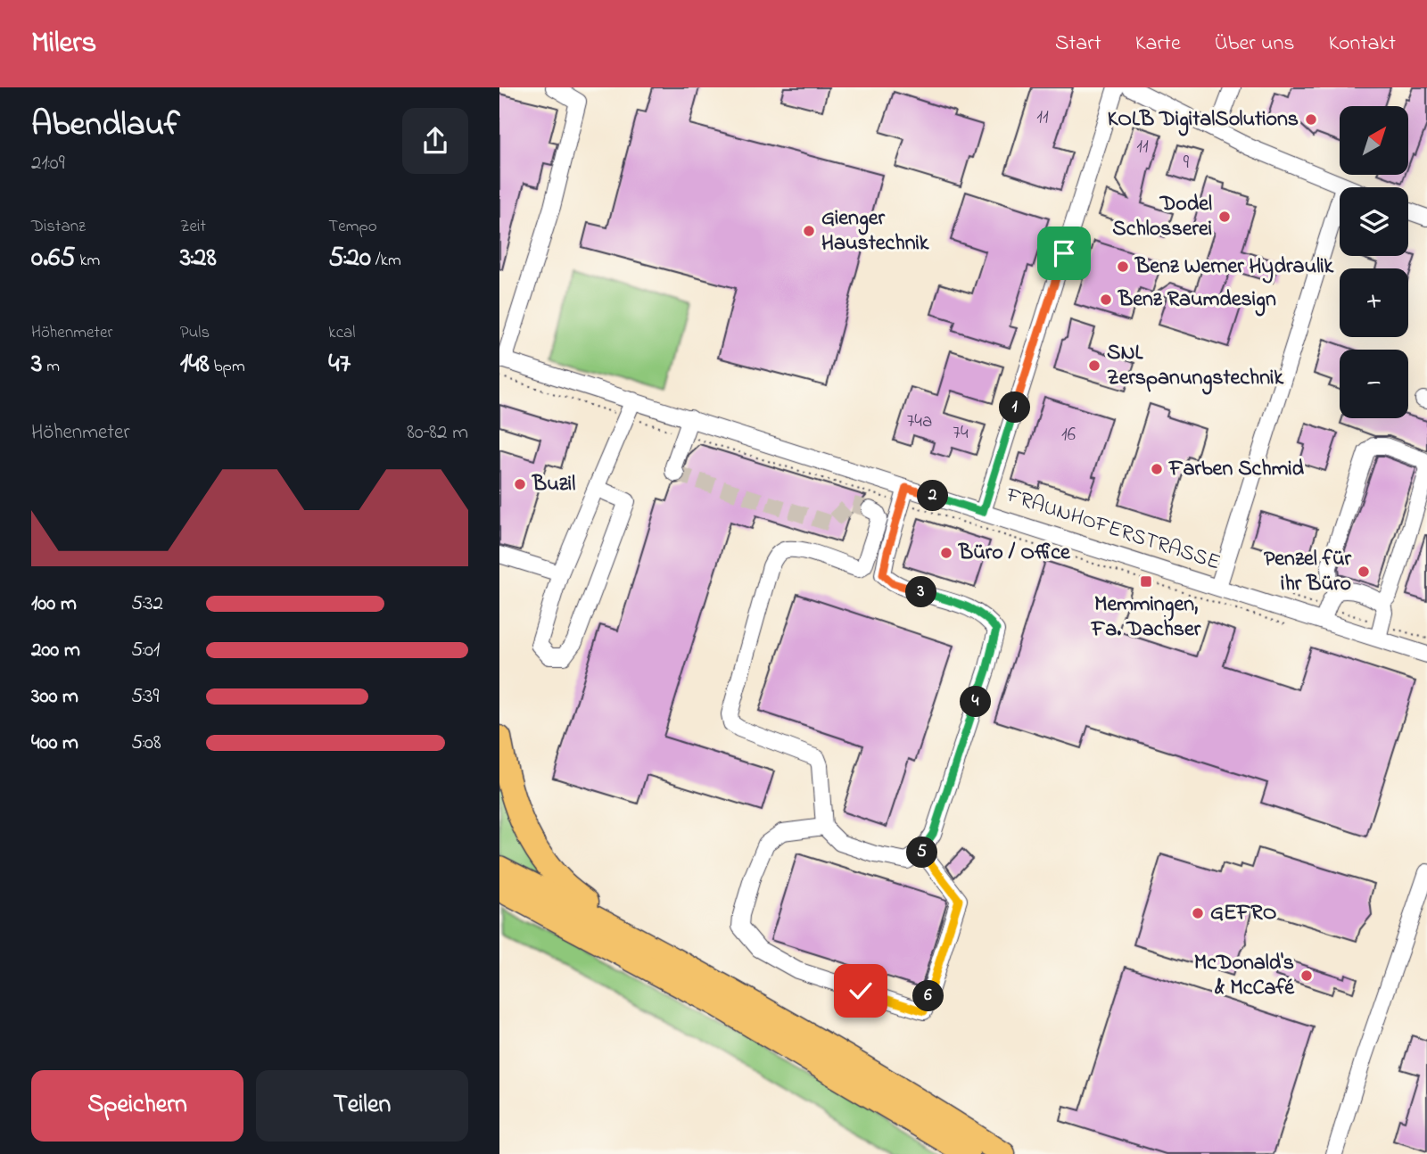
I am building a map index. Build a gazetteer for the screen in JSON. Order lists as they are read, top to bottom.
{
  "streets": {
    "street": ["FRAUNHOFERSTRASSE"]
  },
  "places": {
    "other": [
      "KOLB DigitalSolutions",
      "Dodel Schlosserei",
      "Gienger Haustechnik",
      "Benz Werner Hydraulik",
      "Benz Raumdesign",
      "SNL Zerspanungstechnik",
      "Farben Schmid",
      "Buzil",
      "Büro / Office",
      "Penzel für ihr Büro",
      "GEFRO",
      "McDonald's & McCafé"
    ],
    "transit": ["Memmingen, Fa. Dachser"]
  },
  "house_numbers": [
    "11",
    "11",
    "9",
    "74a",
    "74",
    "16"
  ],
  "north": "top right",
  "page": {
    "header": "Milers",
    "nav": [
      "Start",
      "Karte",
      "Über uns",
      "Kontakt"
    ],
    "heading": ["Abendlauf", "21:09"],
    "map_buttons": ["+", "−"],
    "stats": [
      ["Distanz", "0.65 km"],
      ["Zeit", "3:28"],
      ["Tempo", "5:20 /km"],
      ["Höhenmeter", "3 m"],
      ["Puls", "148 bpm"],
      ["kcal", "47"]
    ],
    "pins": [
      "1",
      "2",
      "3",
      "4",
      "5",
      "6"
    ],
    "chart": ["Höhenmeter", "80–82 m"],
    "list": [
      {
        "name": "100 m",
        "note": "5:32"
      },
      {
        "name": "200 m",
        "note": "5:01"
      },
      {
        "name": "300 m",
        "note": "5:39"
      },
      {
        "name": "400 m",
        "note": "5:08"
      }
    ],
    "buttons": ["Speichern", "Teilen"]
  }
}
